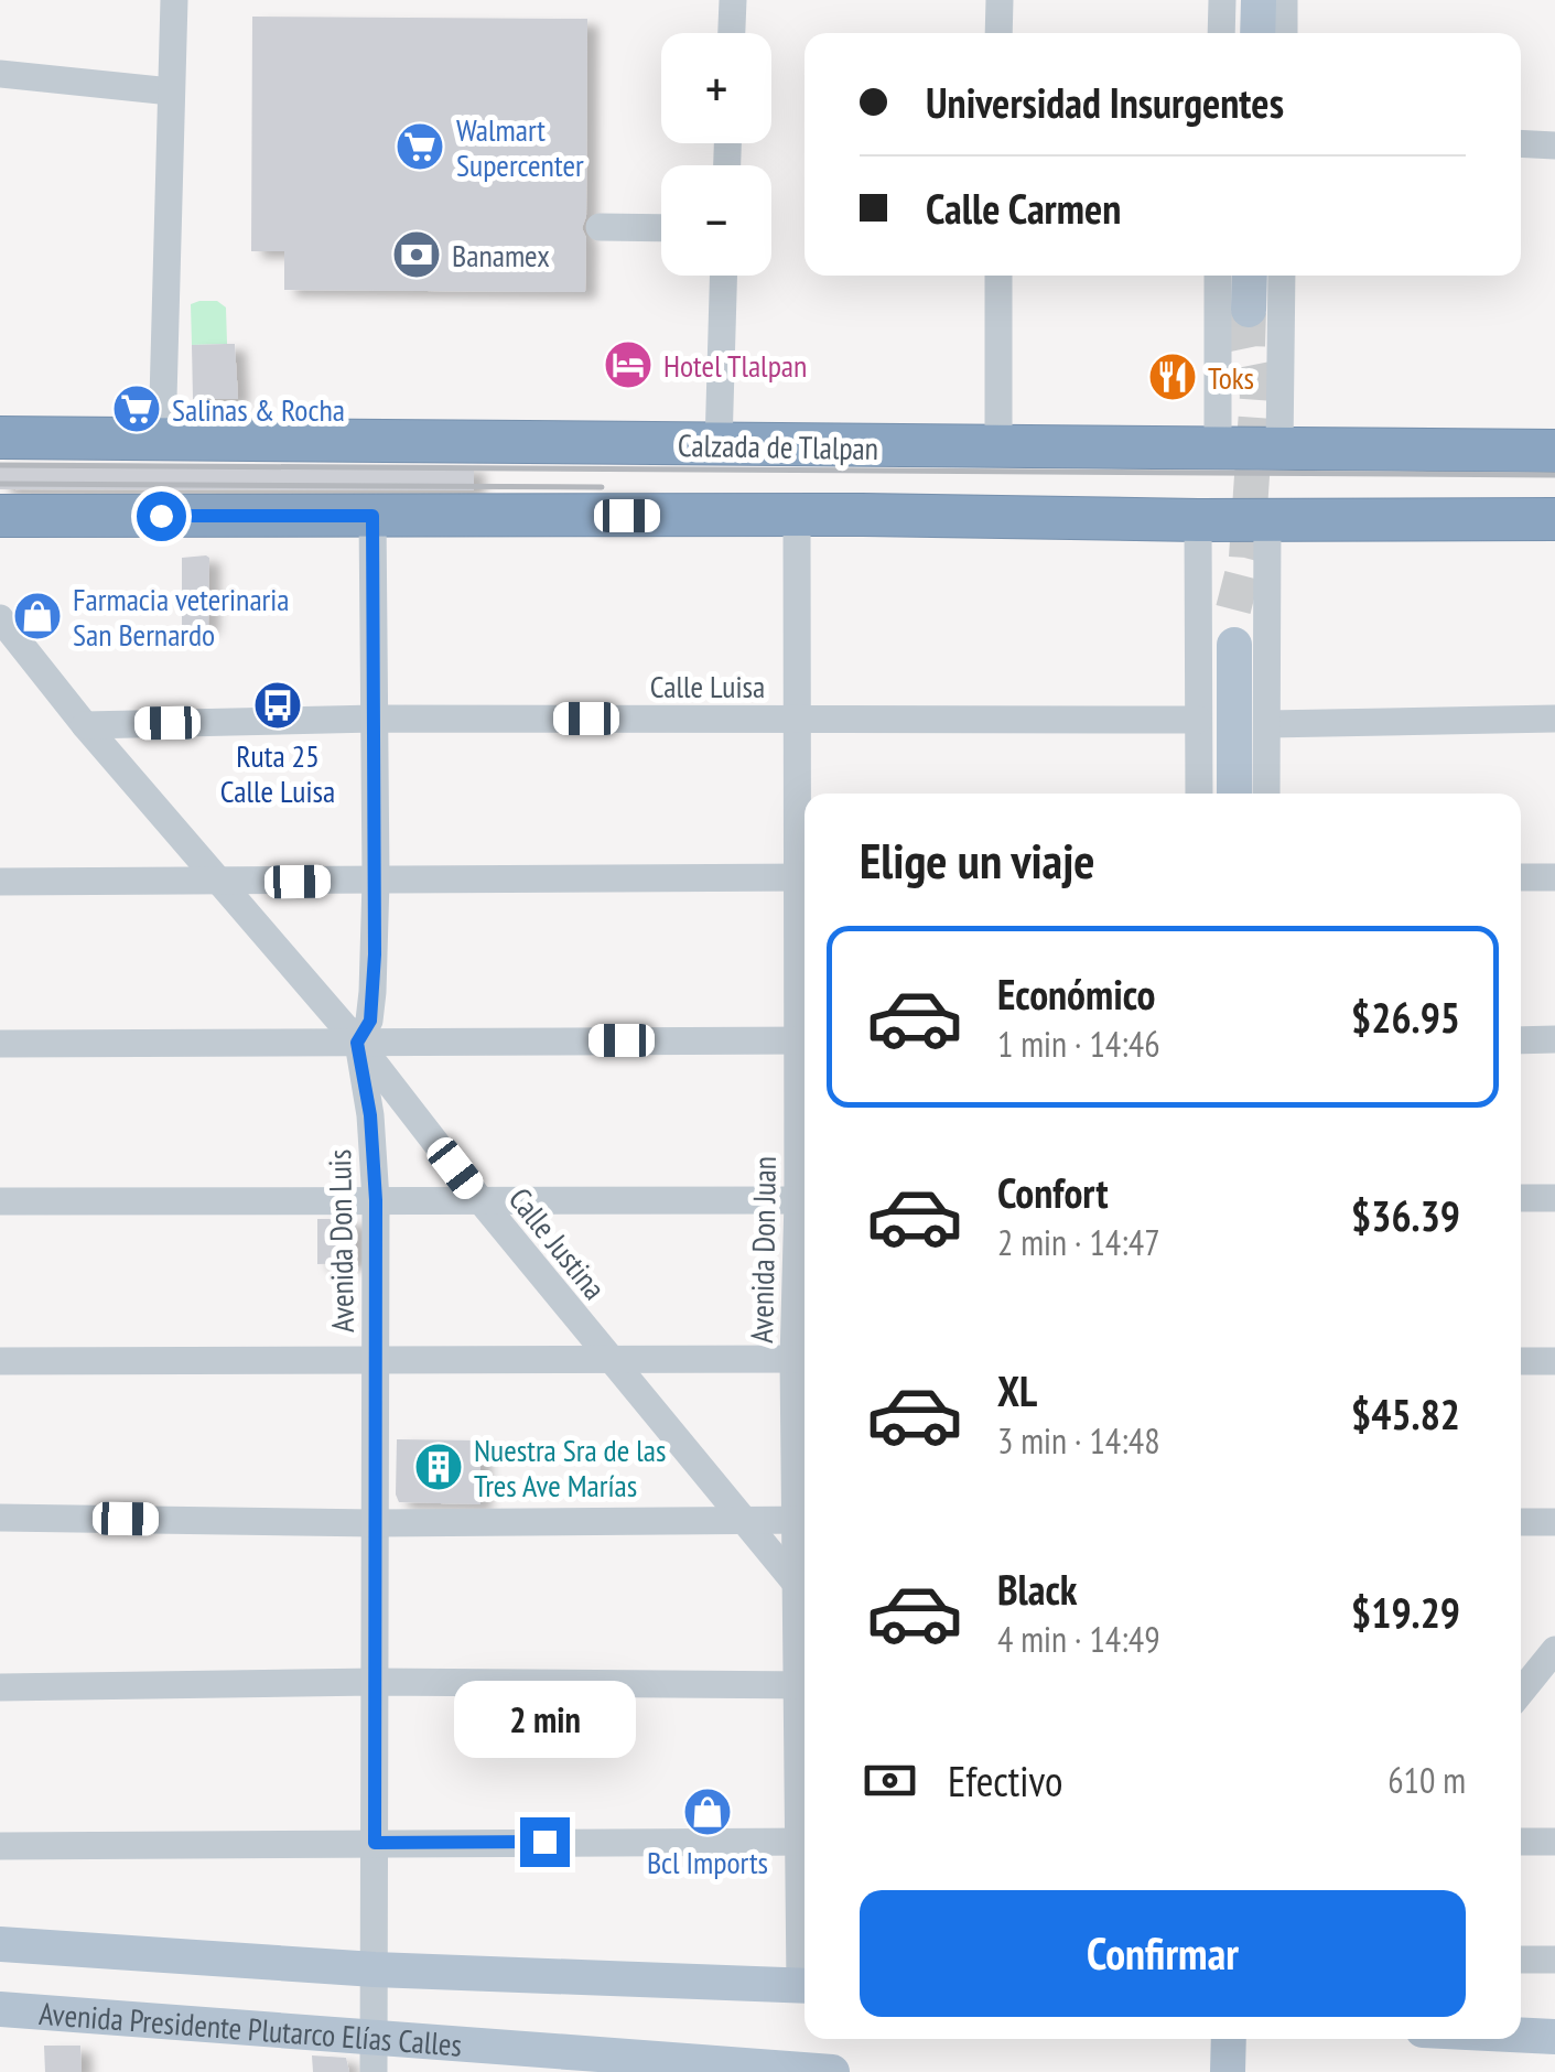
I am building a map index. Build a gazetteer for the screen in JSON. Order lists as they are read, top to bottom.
{
  "streets": {
    "highway": ["Calzada de Tlalpan"],
    "main road": ["Avenida Presidente Plutarco Elías Calles"],
    "street": [
      "Calle Luisa",
      "Avenida Don Luis",
      "Calle Justina",
      "Avenida Don Juan"
    ]
  },
  "crossings": [
    ["Calle Luisa", "Avenida Don Luis"],
    ["Calle Luisa", "Calle Justina"],
    ["Calle Luisa", "Avenida Don Juan"],
    ["Avenida Don Luis", "Calle Justina"],
    ["Avenida Don Luis", "Avenida Presidente Plutarco Elías Calles"]
  ],
  "places": {
    "supermarket": ["Walmart Supercenter", "Salinas & Rocha"],
    "bank": ["Banamex"],
    "hotel": ["Hotel Tlalpan"],
    "restaurant": ["Toks"],
    "shop": ["Farmacia veterinaria San Bernardo", "Bcl Imports"],
    "bus stop": ["Ruta 25 Calle Luisa"],
    "building": ["Nuestra Sra de las Tres Ave Marías"]
  },
  "page": {
    "map_buttons": ["+", "−"],
    "banner": ["Universidad Insurgentes", "Calle Carmen"],
    "heading": "Elige un viaje",
    "list": [
      {
        "name": "Económico",
        "note": "1 min · 14:46",
        "value": "$26.95"
      },
      {
        "name": "Confort",
        "note": "2 min · 14:47",
        "value": "$36.39"
      },
      {
        "name": "XL",
        "note": "3 min · 14:48",
        "value": "$45.82"
      },
      {
        "name": "Black",
        "note": "4 min · 14:49",
        "value": "$19.29"
      }
    ],
    "bubble": "2 min",
    "pay": ["Efectivo", "610 m"],
    "buttons": "Confirmar"
  }
}
